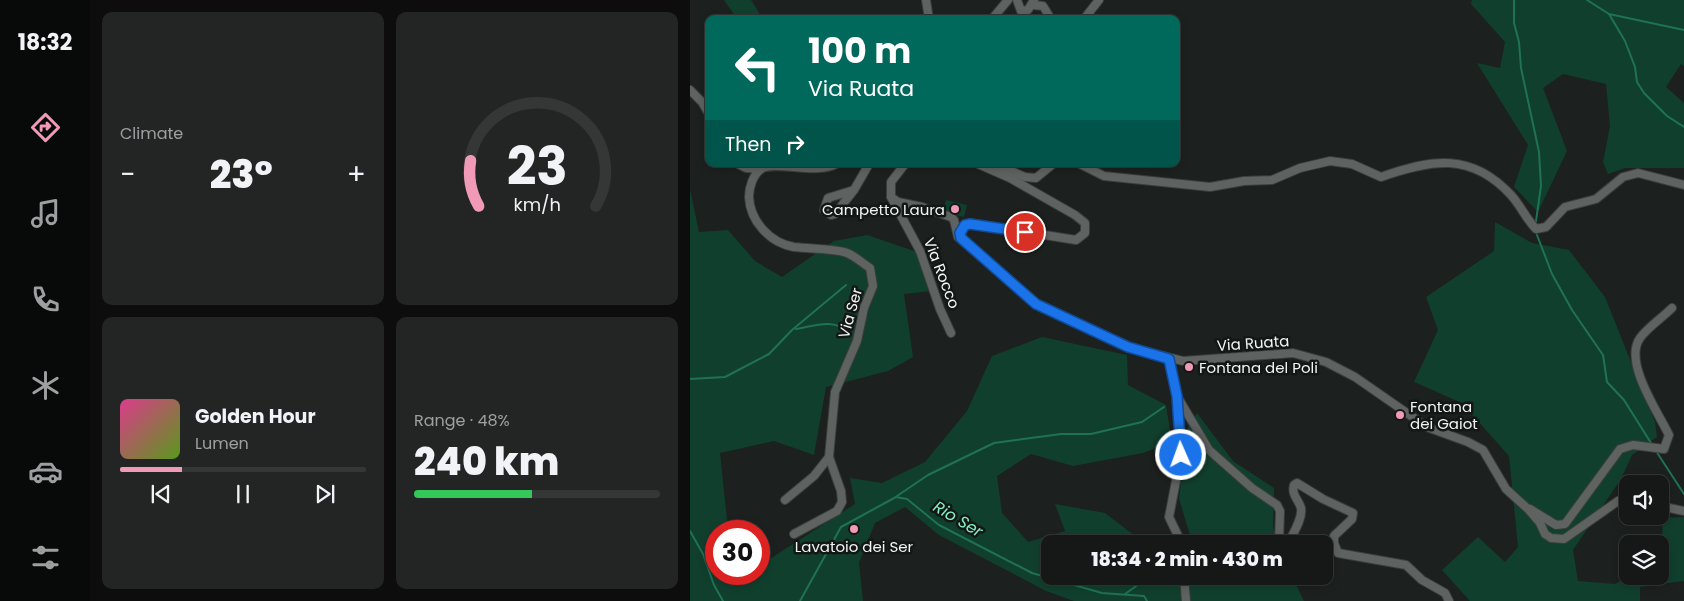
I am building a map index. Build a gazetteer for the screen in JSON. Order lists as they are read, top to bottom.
{
  "streets": {
    "street": ["Via Rocco", "Via Ser", "Via Ruata"]
  },
  "crossings": [
    ["Via Rocco", "Via Ruata"]
  ],
  "water": ["Rio Ser"],
  "places": [
    "Campetto Laura",
    "Fontana del Poli",
    "Fontana dei Gaiot",
    "Lavatoio dei Ser"
  ],
  "page": {
    "tabs": "18:32",
    "tile": [
      "Climate",
      ["Range · 48%", "240 km"]
    ],
    "turn": ["100 m", "Via Ruata"],
    "then": "Then",
    "heat": ["−", "23°", "+"],
    "song": ["Golden Hour", "Lumen"],
    "limit": "30",
    "trip": "18:34 · 2 min · 430 m",
    "gauge": ["23", "km/h"]
  }
}
